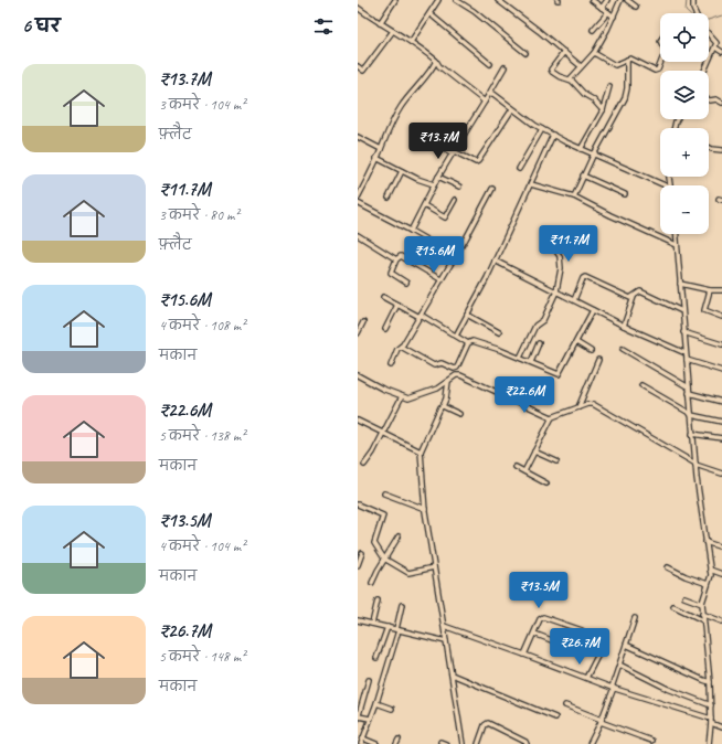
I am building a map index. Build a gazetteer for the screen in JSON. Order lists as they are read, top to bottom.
{
  "page": {
    "heading": "6 घर",
    "map_buttons": ["+", "−"],
    "list": [
      {
        "name": "₹13.7M",
        "note": "3 कमरे · 104 m² · फ़्लैट"
      },
      {
        "name": "₹11.7M",
        "note": "3 कमरे · 80 m² · फ़्लैट"
      },
      {
        "name": "₹15.6M",
        "note": "4 कमरे · 108 m² · मकान"
      },
      {
        "name": "₹22.6M",
        "note": "5 कमरे · 138 m² · मकान"
      },
      {
        "name": "₹13.5M",
        "note": "4 कमरे · 104 m² · मकान"
      },
      {
        "name": "₹26.7M",
        "note": "5 कमरे · 148 m² · मकान"
      }
    ],
    "price": [
      "₹13.7M",
      "₹11.7M",
      "₹15.6M",
      "₹22.6M",
      "₹13.5M",
      "₹26.7M"
    ]
  }
}
